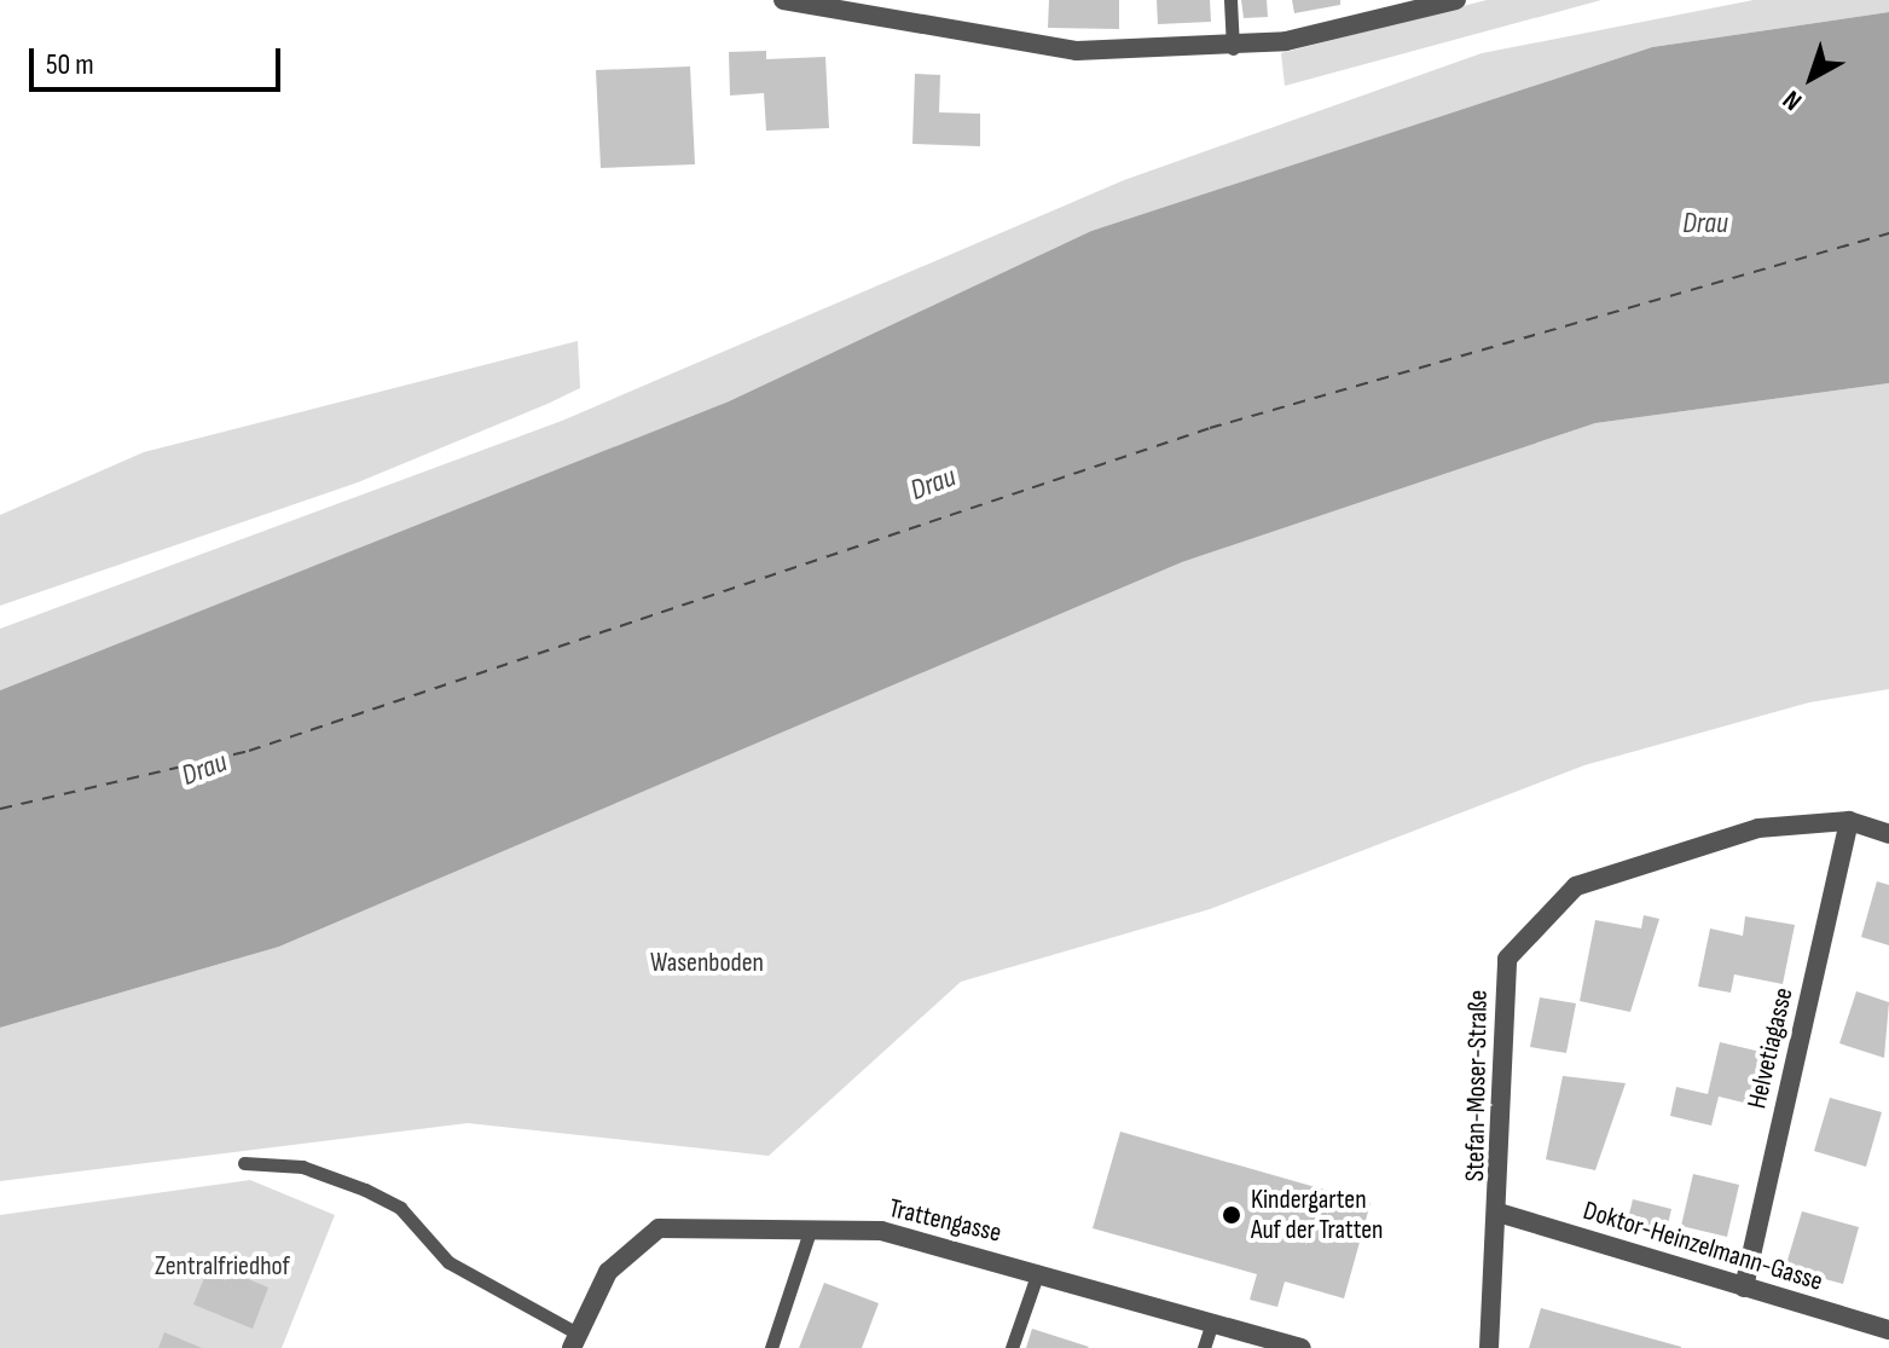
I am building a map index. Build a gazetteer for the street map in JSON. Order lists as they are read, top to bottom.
{
  "streets": {
    "street": [
      "Helvetiagasse",
      "Stefan-Moser-Straße",
      "Trattengasse",
      "Doktor-Heinzelmann-Gasse"
    ]
  },
  "crossings": [
    ["Helvetiagasse", "Stefan-Moser-Straße"],
    ["Helvetiagasse", "Doktor-Heinzelmann-Gasse"],
    ["Stefan-Moser-Straße", "Doktor-Heinzelmann-Gasse"]
  ],
  "water": ["Drau"],
  "parks": ["Wasenboden", "Zentralfriedhof"],
  "places": ["Kindergarten Auf der Tratten"],
  "scale_bar": "50 m",
  "north": "bottom left"
}
